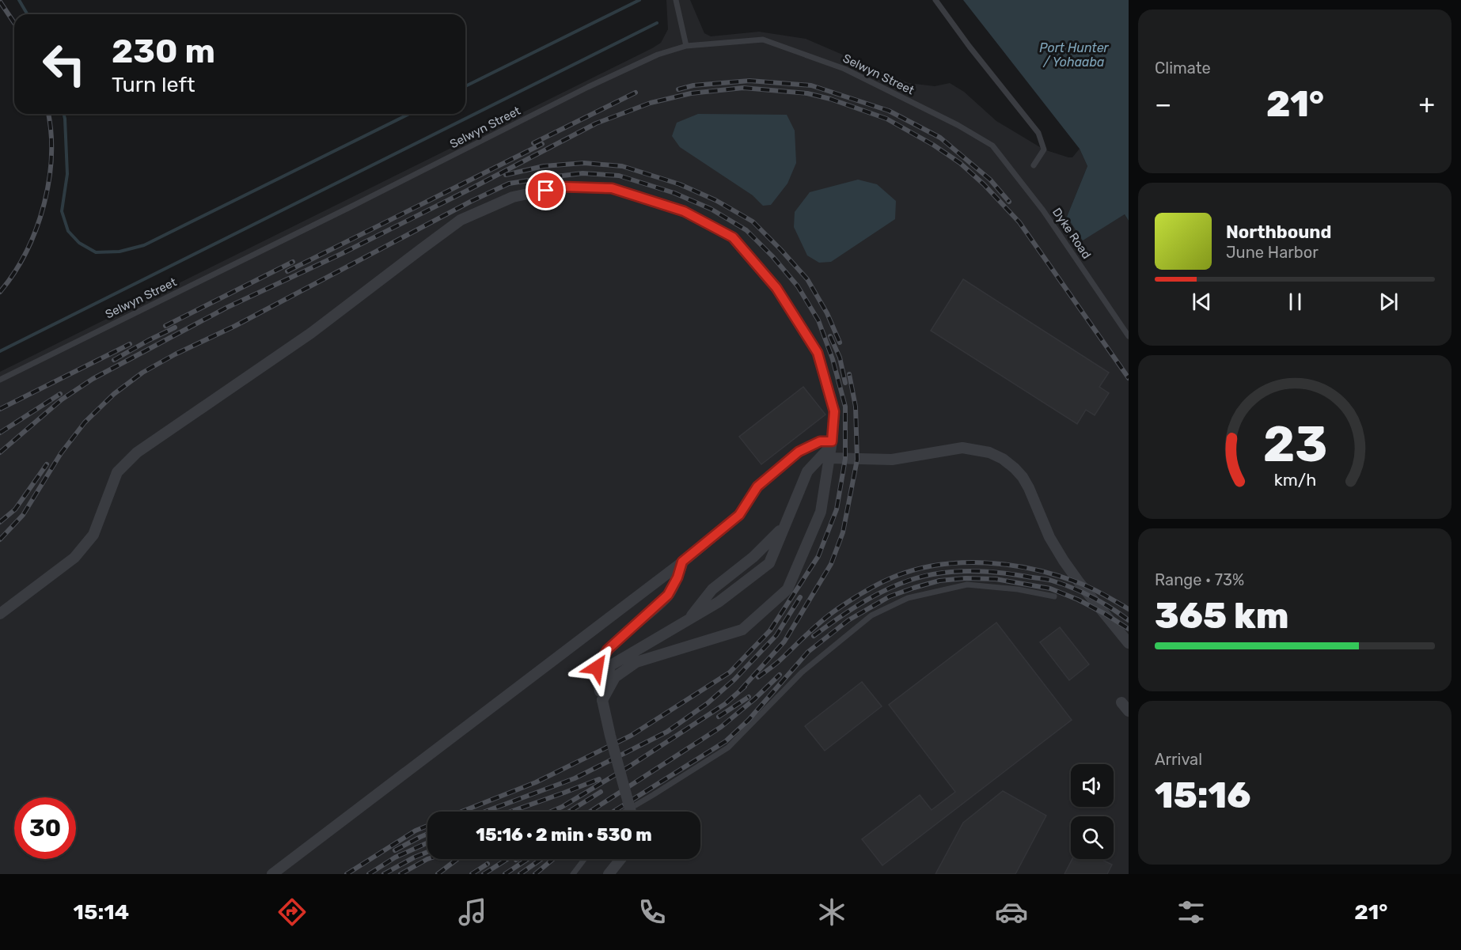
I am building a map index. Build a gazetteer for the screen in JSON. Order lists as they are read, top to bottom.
{
  "streets": {
    "lane": ["Selwyn Street", "Dyke Road"]
  },
  "crossings": [
    ["Selwyn Street", "Dyke Road"]
  ],
  "water": ["Port Hunter / Yohaaba"],
  "page": {
    "tile": [
      "Climate",
      ["Range · 73%", "365 km"],
      ["Arrival", "15:16"]
    ],
    "turn": ["230 m", "Turn left"],
    "heat": ["−", "21°", "+"],
    "song": ["Northbound", "June Harbor"],
    "limit": "30",
    "trip": "15:16 · 2 min · 530 m",
    "tabs": ["15:14", "21°"],
    "gauge": ["23", "km/h"]
  }
}
